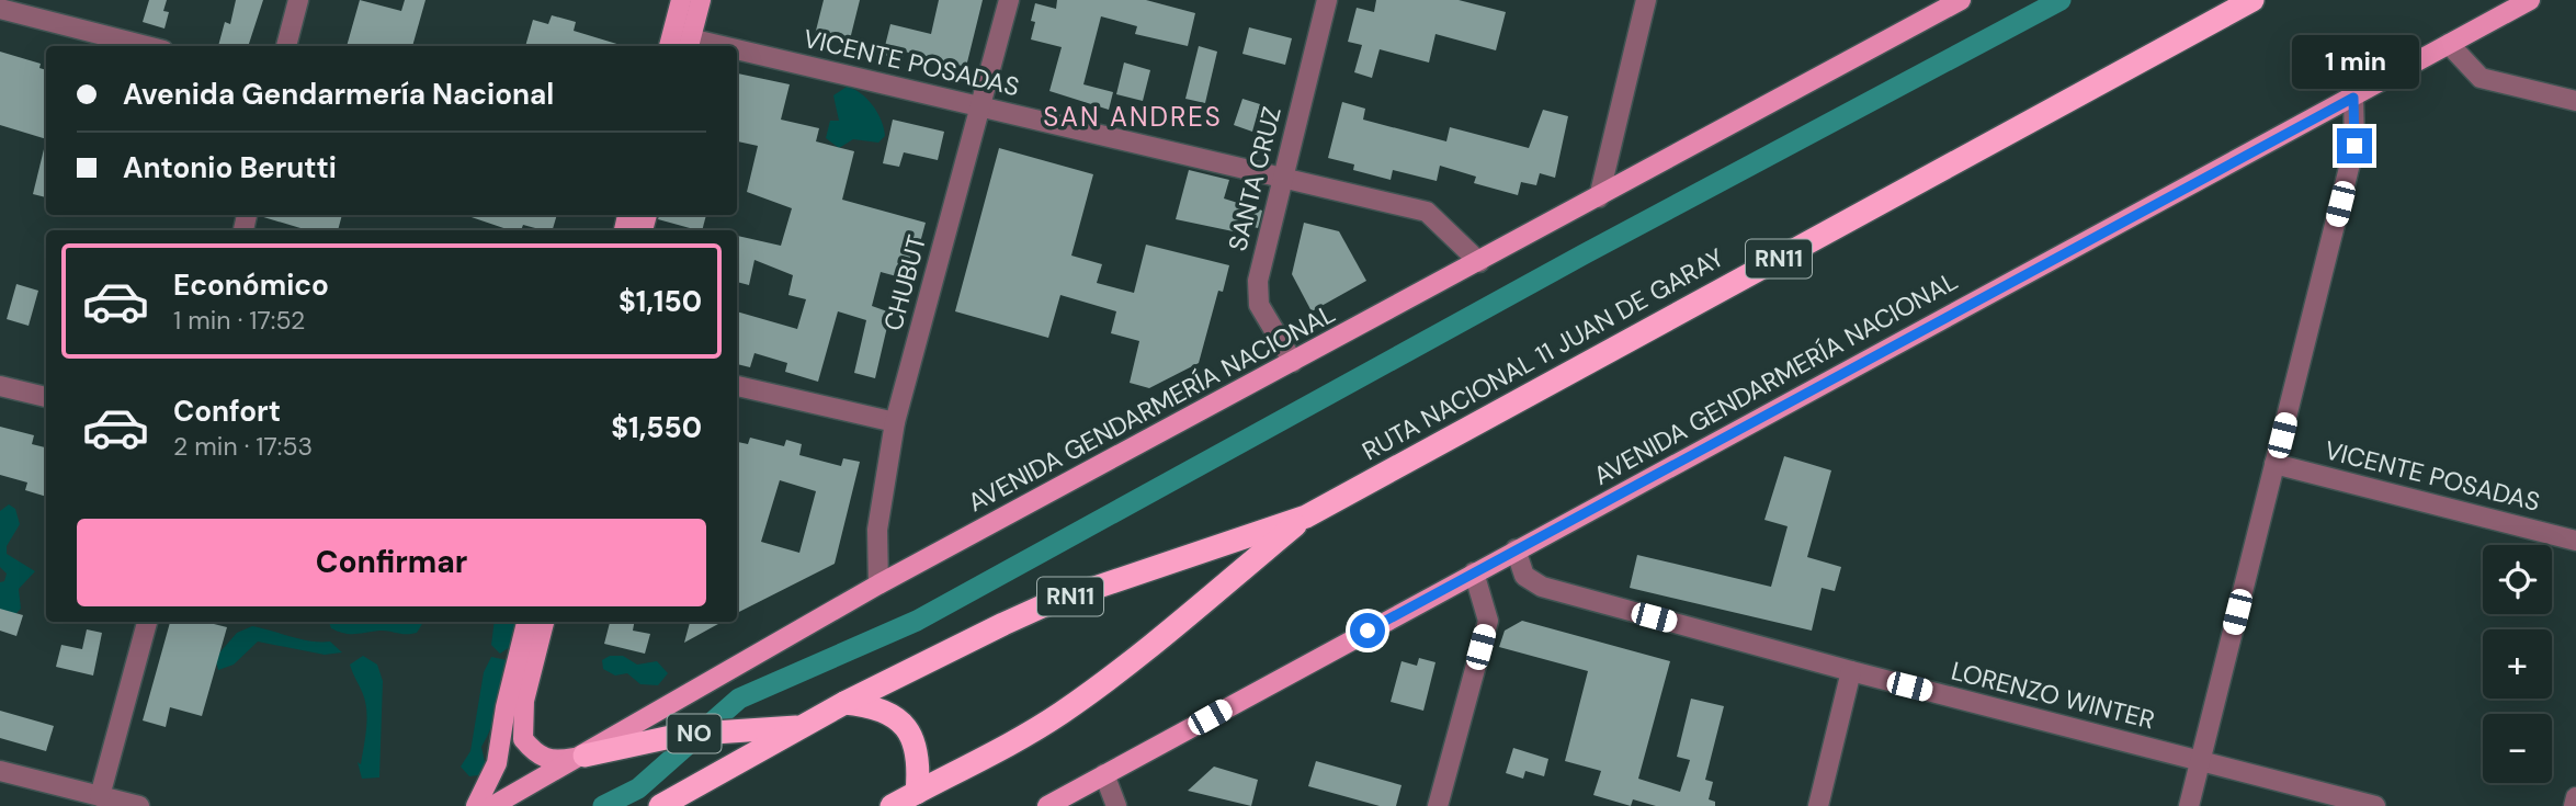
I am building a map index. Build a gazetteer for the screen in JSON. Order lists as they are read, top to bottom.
{
  "streets": {
    "highway": ["RN11", "RUTA NACIONAL 11 JUAN DE GARAY", "NO"],
    "main road": ["AVENIDA GENDARMERÍA NACIONAL"],
    "street": [
      "VICENTE POSADAS",
      "SANTA CRUZ",
      "CHUBUT",
      "LORENZO WINTER"
    ]
  },
  "crossings": [
    ["VICENTE POSADAS", "SANTA CRUZ"],
    ["VICENTE POSADAS", "CHUBUT"],
    ["VICENTE POSADAS", "AVENIDA GENDARMERÍA NACIONAL"],
    ["SANTA CRUZ", "AVENIDA GENDARMERÍA NACIONAL"],
    ["CHUBUT", "AVENIDA GENDARMERÍA NACIONAL"],
    ["RUTA NACIONAL 11 JUAN DE GARAY", "NO"],
    ["AVENIDA GENDARMERÍA NACIONAL", "LORENZO WINTER"],
    ["AVENIDA GENDARMERÍA NACIONAL", "NO"]
  ],
  "districts": ["SAN ANDRES"],
  "page": {
    "bubble": "1 min",
    "banner": ["Avenida Gendarmería Nacional", "Antonio Berutti"],
    "list": [
      {
        "name": "Económico",
        "note": "1 min · 17:52",
        "value": "$1,150"
      },
      {
        "name": "Confort",
        "note": "2 min · 17:53",
        "value": "$1,550"
      }
    ],
    "buttons": "Confirmar",
    "map_buttons": ["+", "−"]
  }
}
